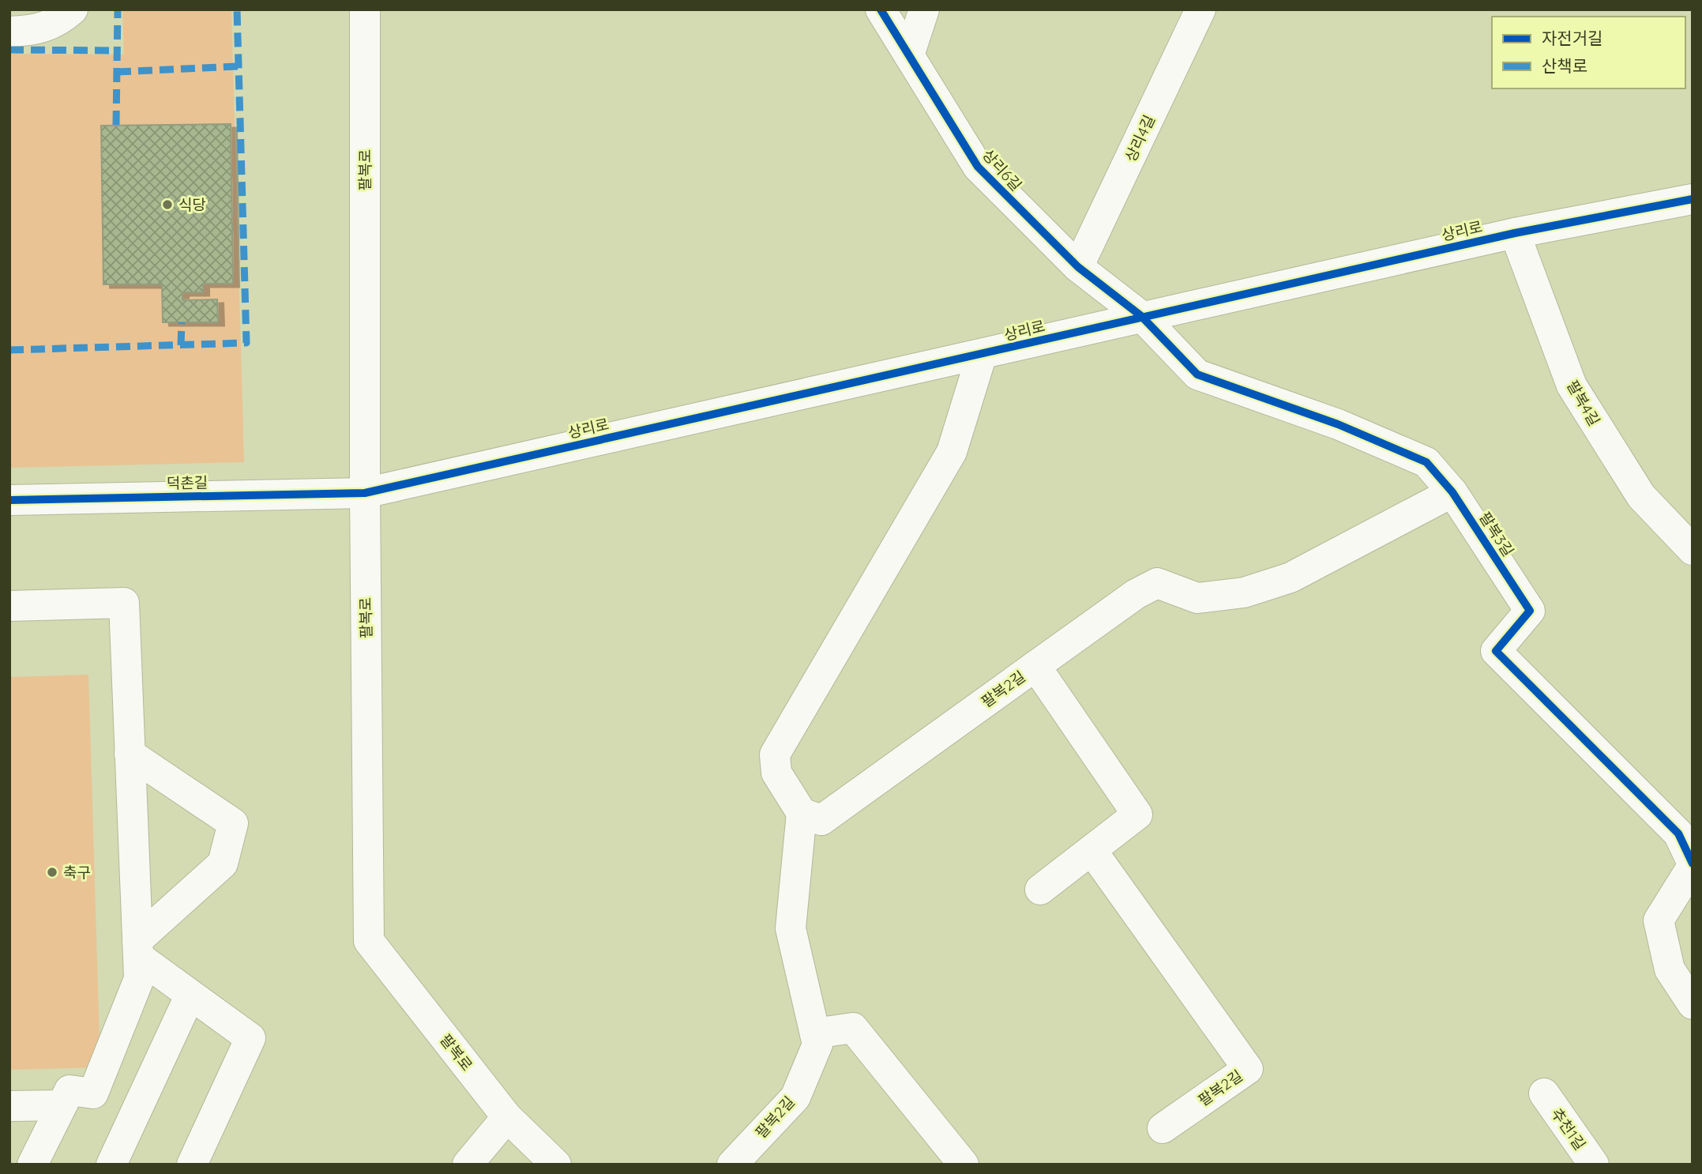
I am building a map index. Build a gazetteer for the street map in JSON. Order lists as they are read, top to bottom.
{
  "streets": {
    "street": [
      "상리4길",
      "팔복로",
      "상리6길",
      "상리로",
      "팔복4길",
      "덕촌길",
      "팔복3길",
      "팔복2길",
      "추천1길"
    ]
  },
  "crossings": [
    ["상리4길", "상리6길"],
    ["팔복로", "상리로"],
    ["팔복로", "덕촌길"],
    ["상리6길", "상리로"],
    ["상리6길", "팔복3길"],
    ["상리로", "팔복4길"],
    ["상리로", "덕촌길"],
    ["상리로", "팔복3길"]
  ],
  "places": ["식당", "축구"],
  "legend": ["자전거길", "산책로"]
}
